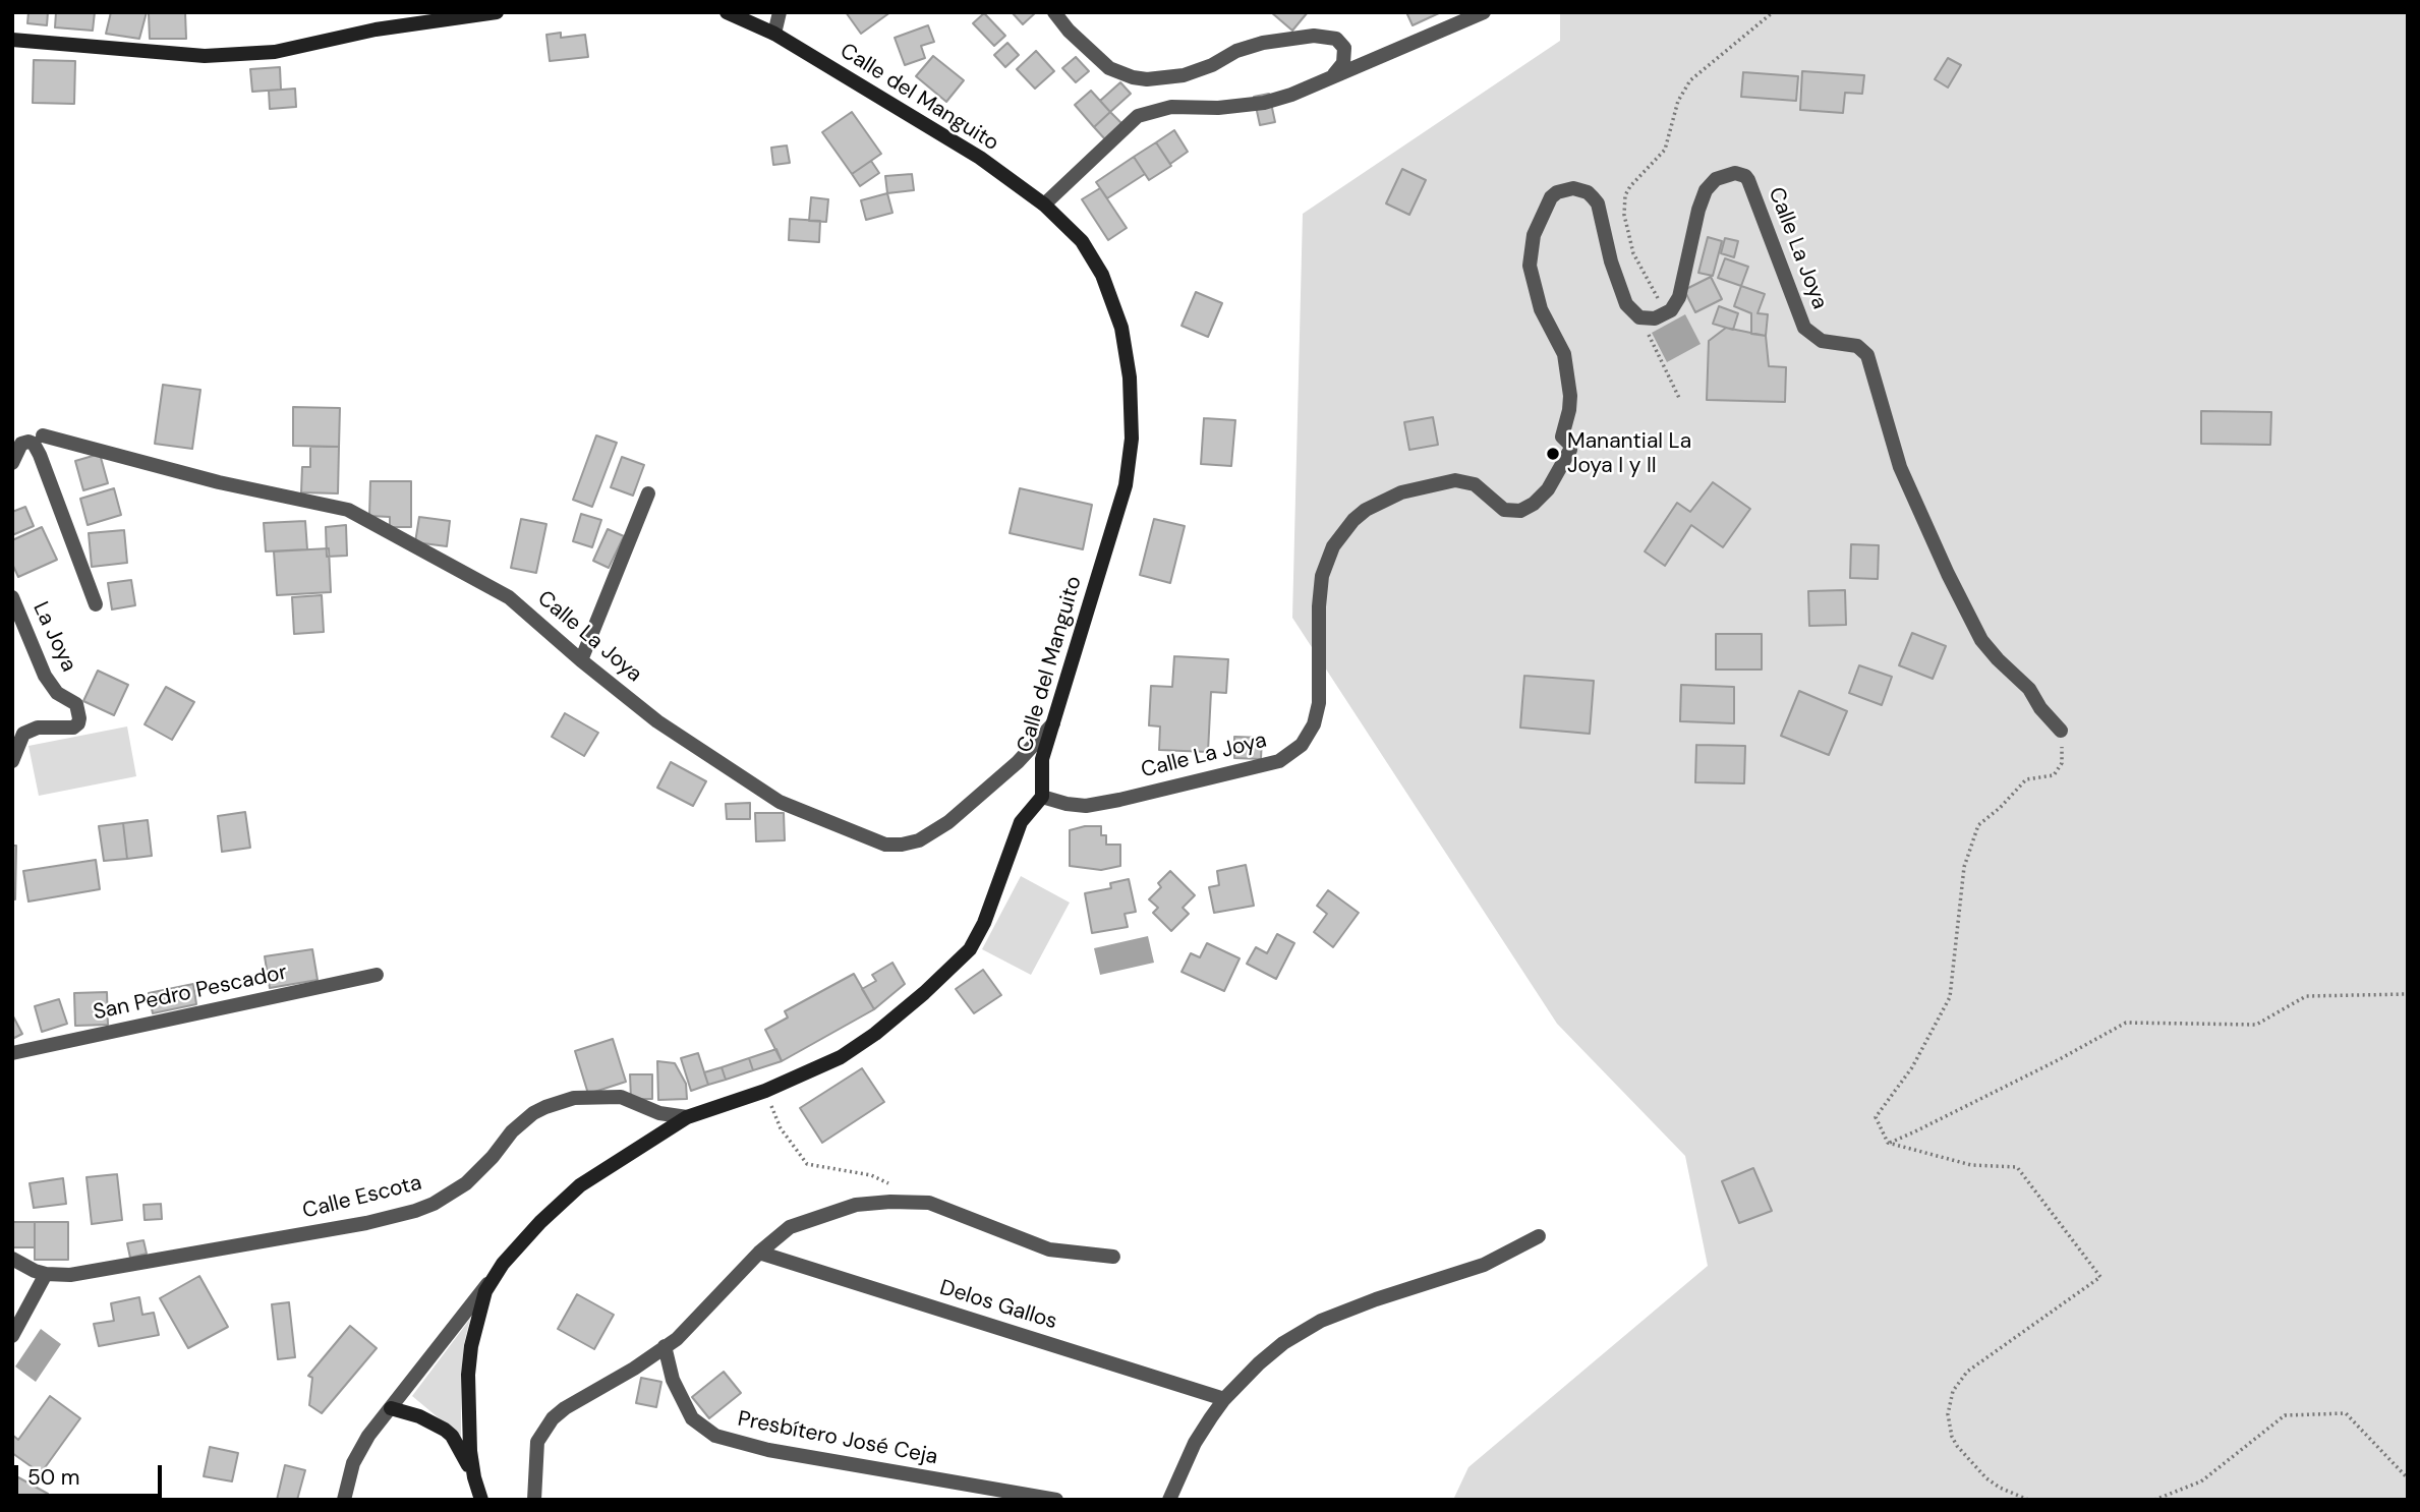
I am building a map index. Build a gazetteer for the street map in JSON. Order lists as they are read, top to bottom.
{
  "streets": {
    "main road": ["Calle del Manguito"],
    "street": [
      "Calle La Joya",
      "La Joya",
      "San Pedro Pescador",
      "Calle Escota",
      "Delos Gallos",
      "Presbítero José Ceja"
    ]
  },
  "crossings": [
    ["Calle del Manguito", "Calle La Joya"]
  ],
  "places": ["Manantial La Joya I y II"],
  "scale_bar": "50 m"
}
